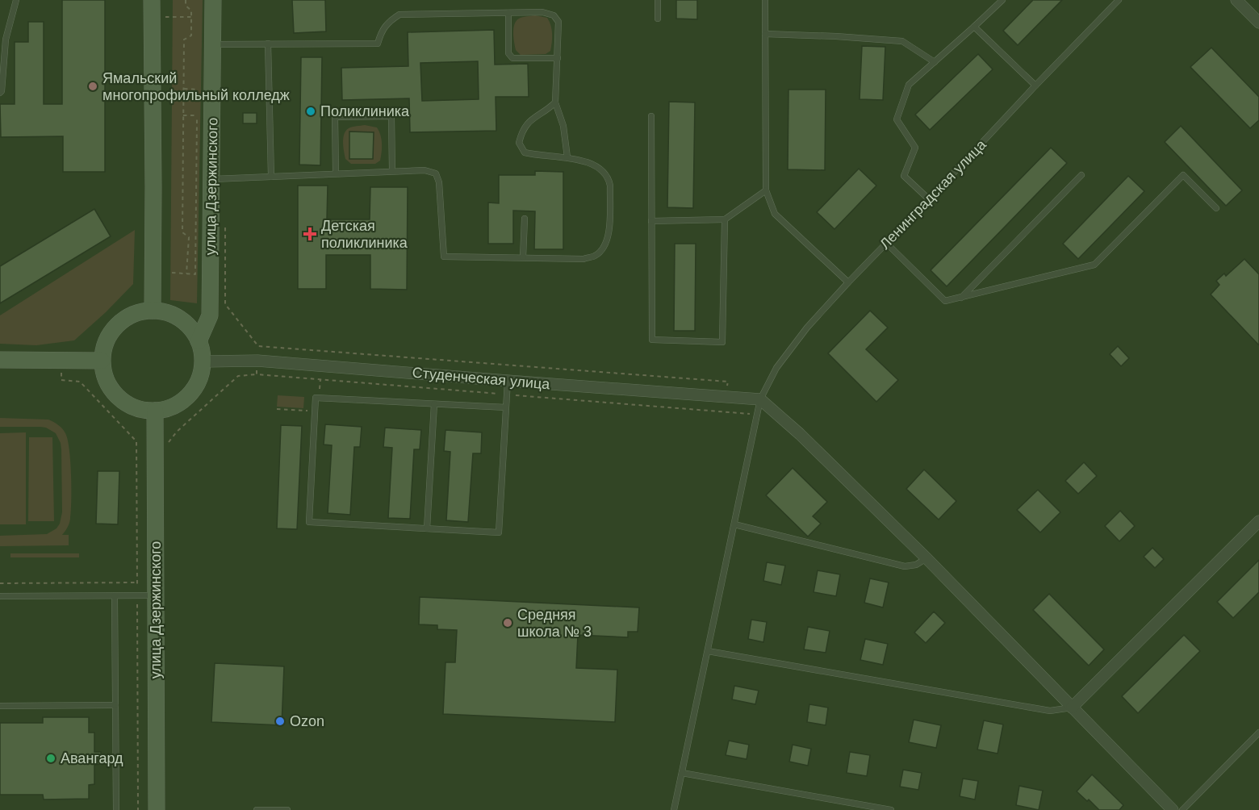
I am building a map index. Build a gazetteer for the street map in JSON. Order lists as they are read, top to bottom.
{
  "streets": {
    "street": ["улица Дзержинского", "Студенческая улица"],
    "lane": ["Ленинградская улица"]
  },
  "crossings": [
    ["улица Дзержинского", "Студенческая улица"],
    ["Ленинградская улица", "Студенческая улица"]
  ],
  "places": {
    "other": [
      "Ямальский многопрофильный колледж",
      "Поликлиника",
      "Средняя школа № 3",
      "Ozon",
      "Авангард"
    ],
    "health": ["Детская поликлиника"]
  }
}
